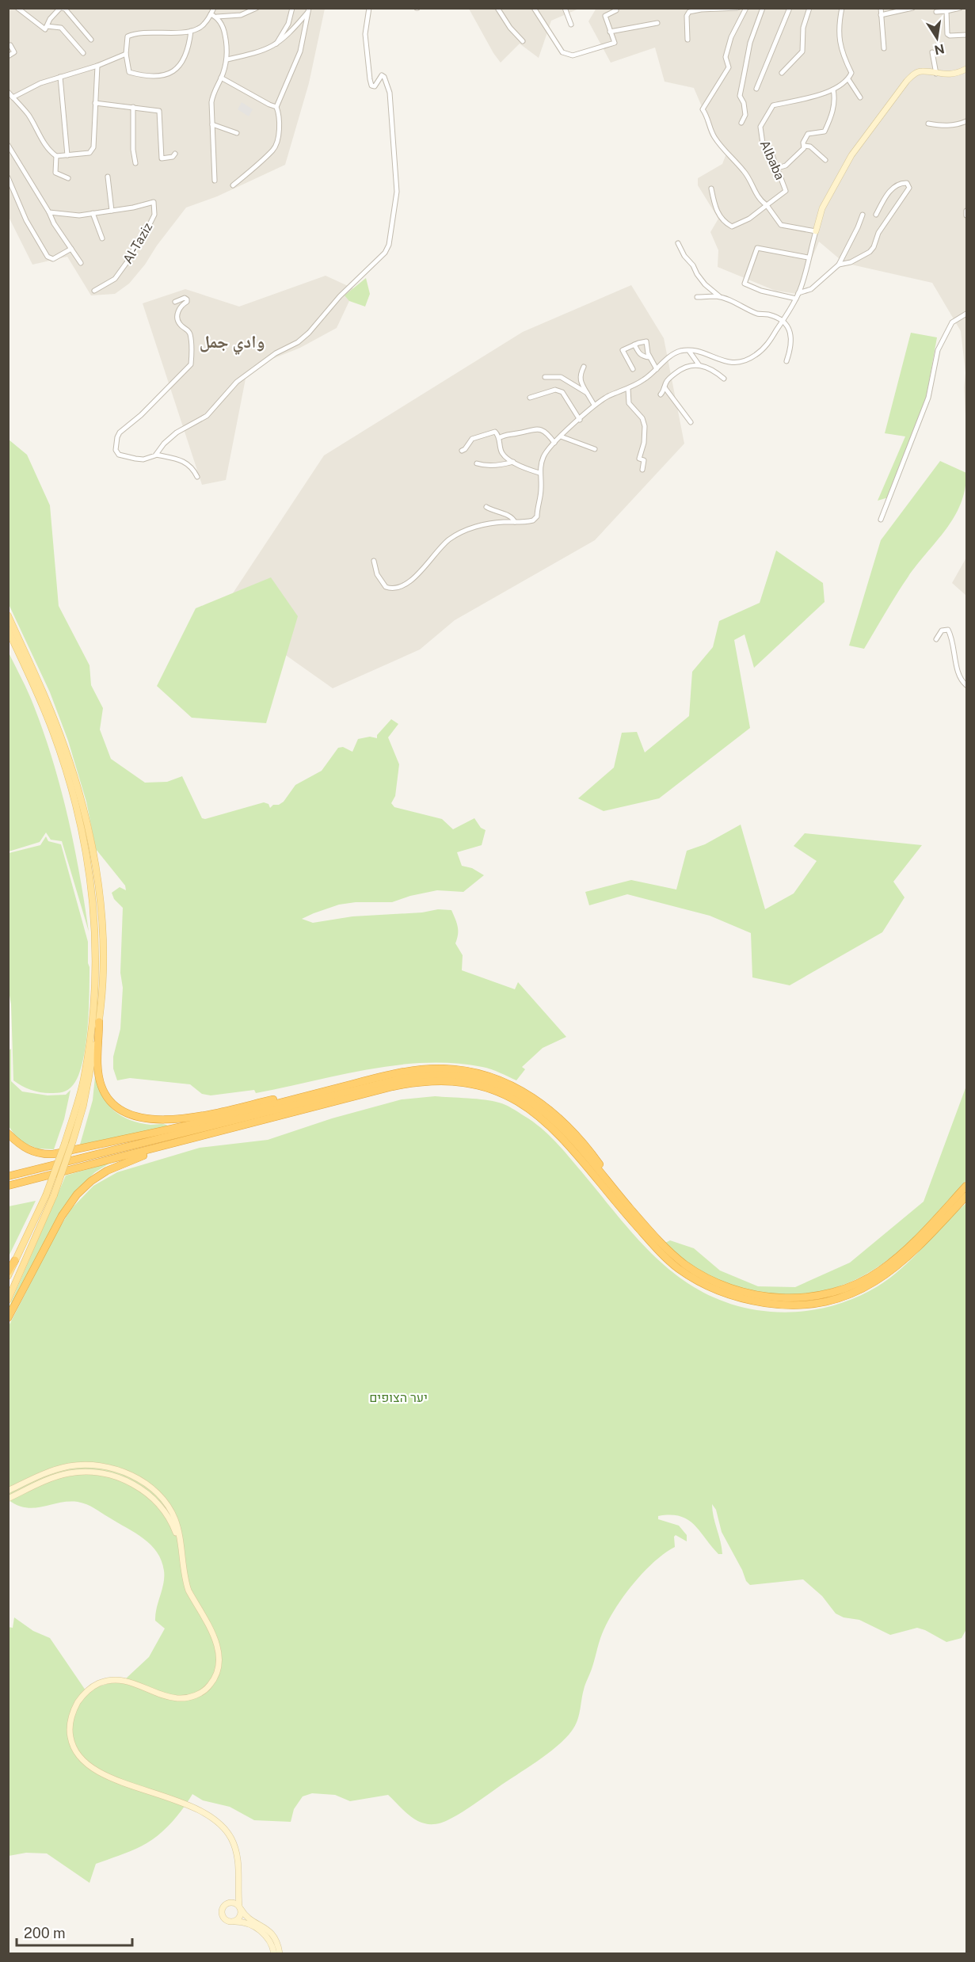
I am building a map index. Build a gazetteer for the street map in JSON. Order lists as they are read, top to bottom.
{
  "streets": {
    "street": ["Albaba", "Al-Taziz"]
  },
  "districts": ["وادي جمل"],
  "parks": ["יער הצופים"],
  "scale_bar": "200 m",
  "north": "bottom"
}
